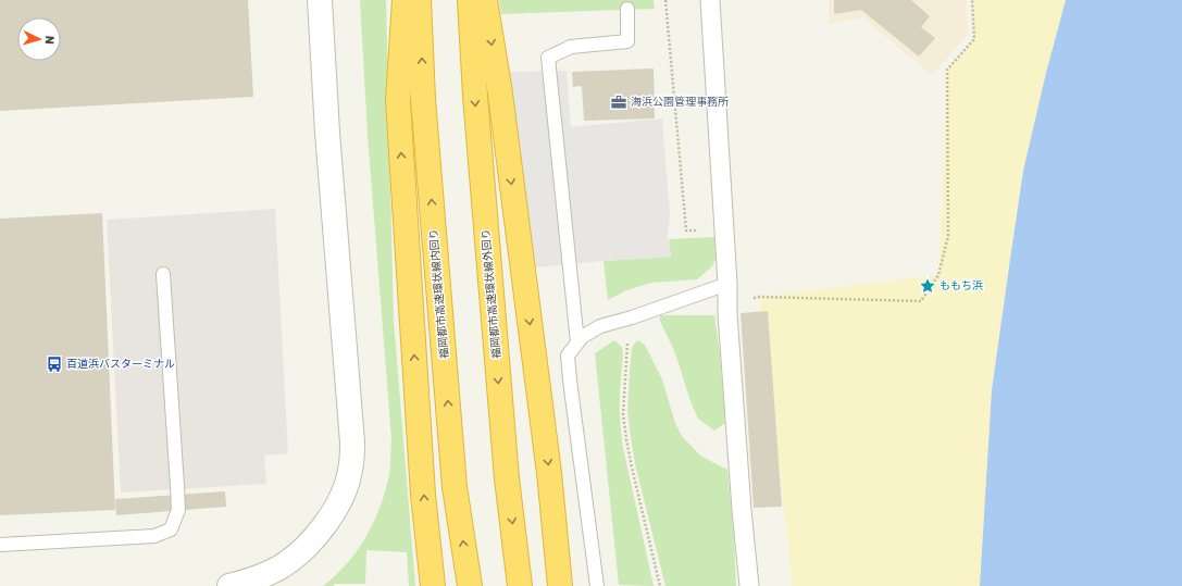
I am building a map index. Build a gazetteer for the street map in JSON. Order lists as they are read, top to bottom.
{
  "streets": {
    "highway": ["福岡都市高速環状線内回り", "福岡都市高速環状線外回り"]
  },
  "places": {
    "office": ["海浜公園管理事務所"],
    "place": ["ももち浜"],
    "bus stop": ["百道浜バスターミナル"]
  },
  "north": "right"
}
